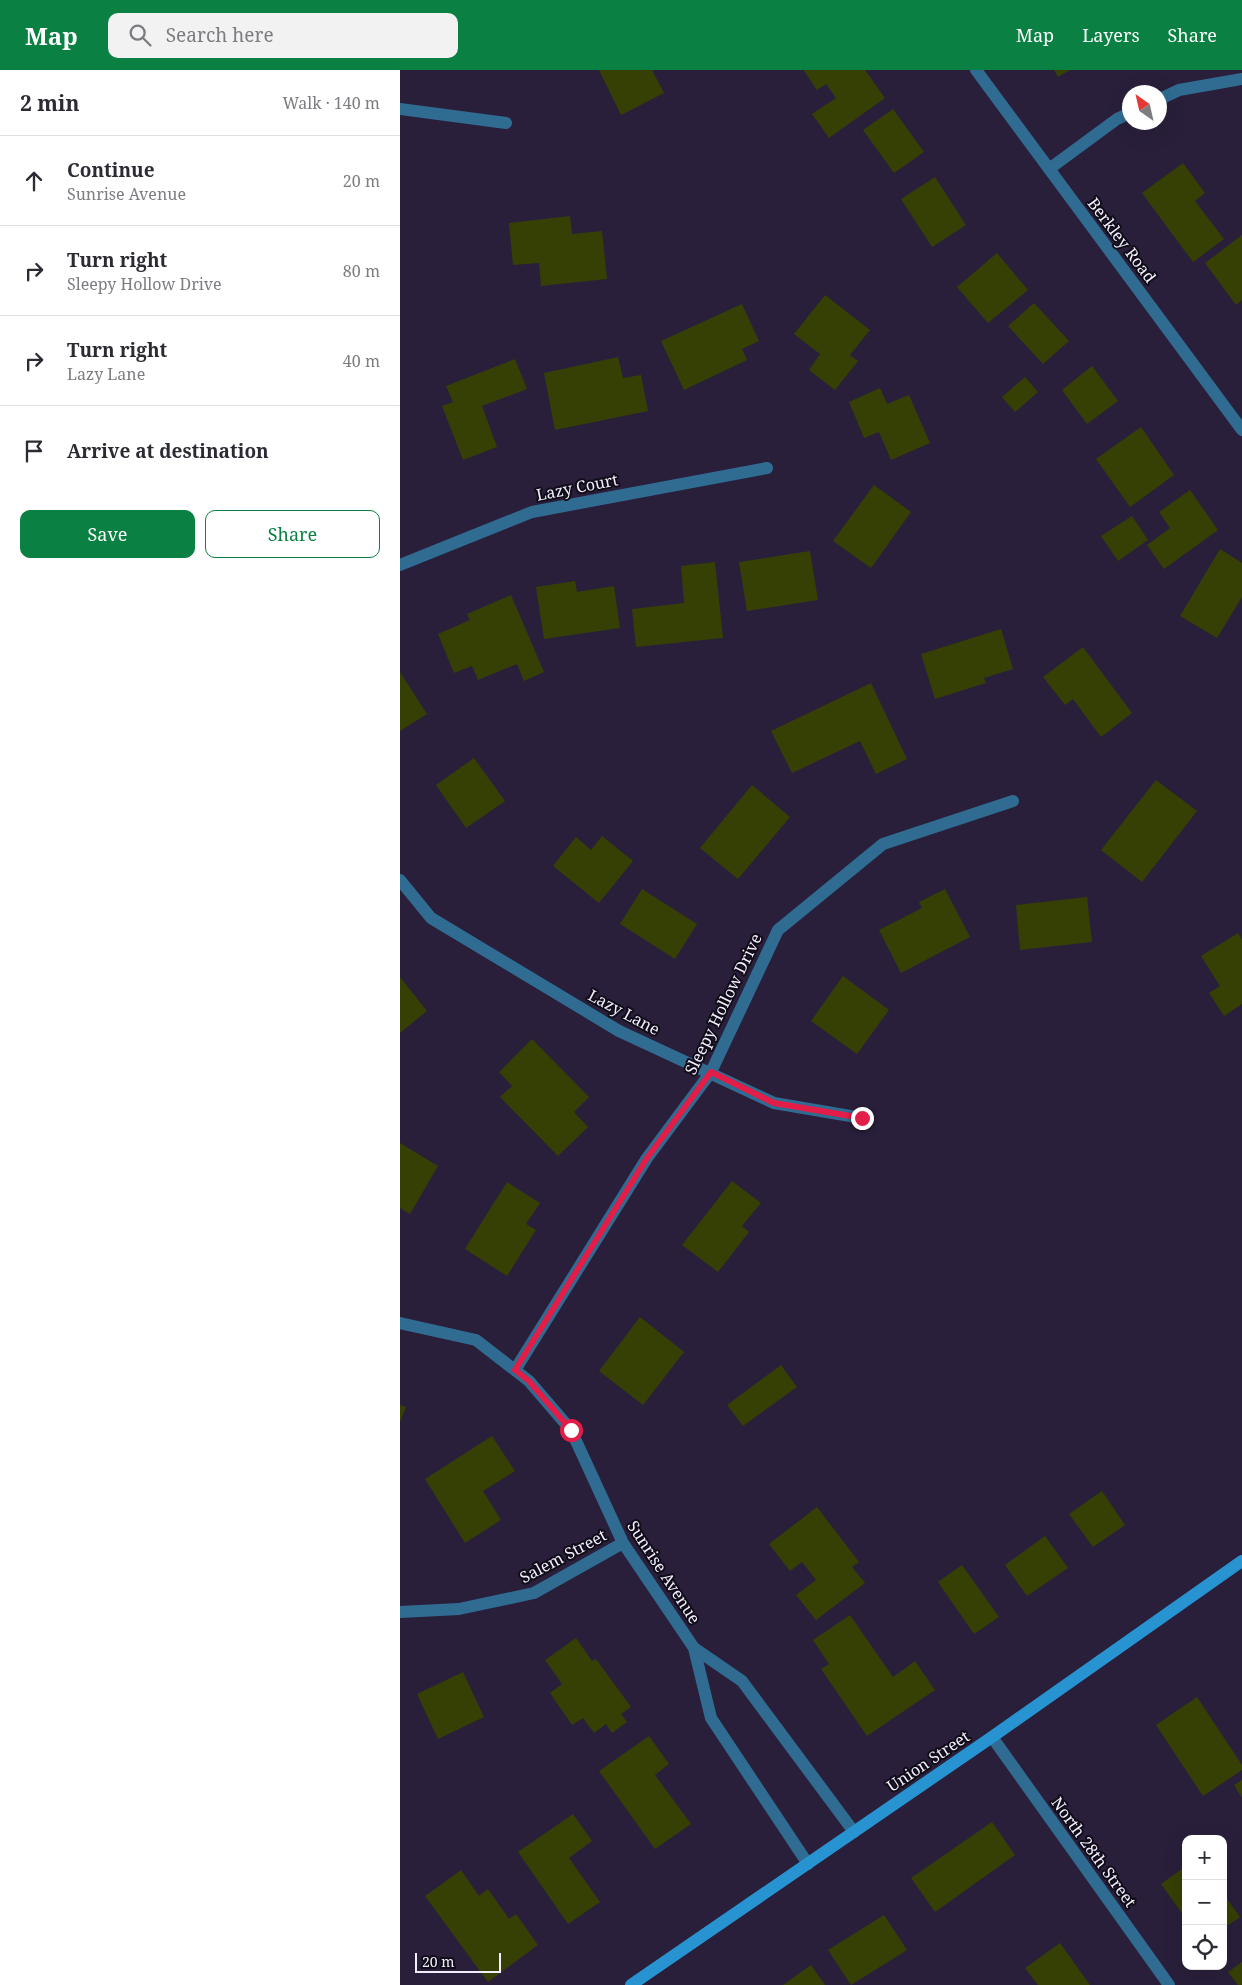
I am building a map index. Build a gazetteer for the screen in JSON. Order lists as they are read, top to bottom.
{
  "streets": {
    "main road": ["Union Street"],
    "street": [
      "Berkley Road",
      "Lazy Court",
      "Sleepy Hollow Drive",
      "Lazy Lane",
      "Salem Street",
      "Sunrise Avenue",
      "North 28th Street"
    ]
  },
  "crossings": [
    ["Sleepy Hollow Drive", "Lazy Lane"],
    ["Sleepy Hollow Drive", "Sunrise Avenue"],
    ["Salem Street", "Sunrise Avenue"],
    ["Sunrise Avenue", "Union Street"],
    ["Union Street", "North 28th Street"]
  ],
  "scale_bar": "20 m",
  "north": "top left",
  "page": {
    "header": "Map",
    "search": "Search here",
    "nav": ["Map", "Layers", "Share"],
    "heading": ["2 min", "Walk · 140 m"],
    "list": [
      ["Continue", "Sunrise Avenue", "20 m"],
      ["Turn right", "Sleepy Hollow Drive", "80 m"],
      ["Turn right", "Lazy Lane", "40 m"],
      "Arrive at destination"
    ],
    "buttons": ["Save", "Share"],
    "map_buttons": ["+", "−"],
    "scale": "20 m"
  }
}
